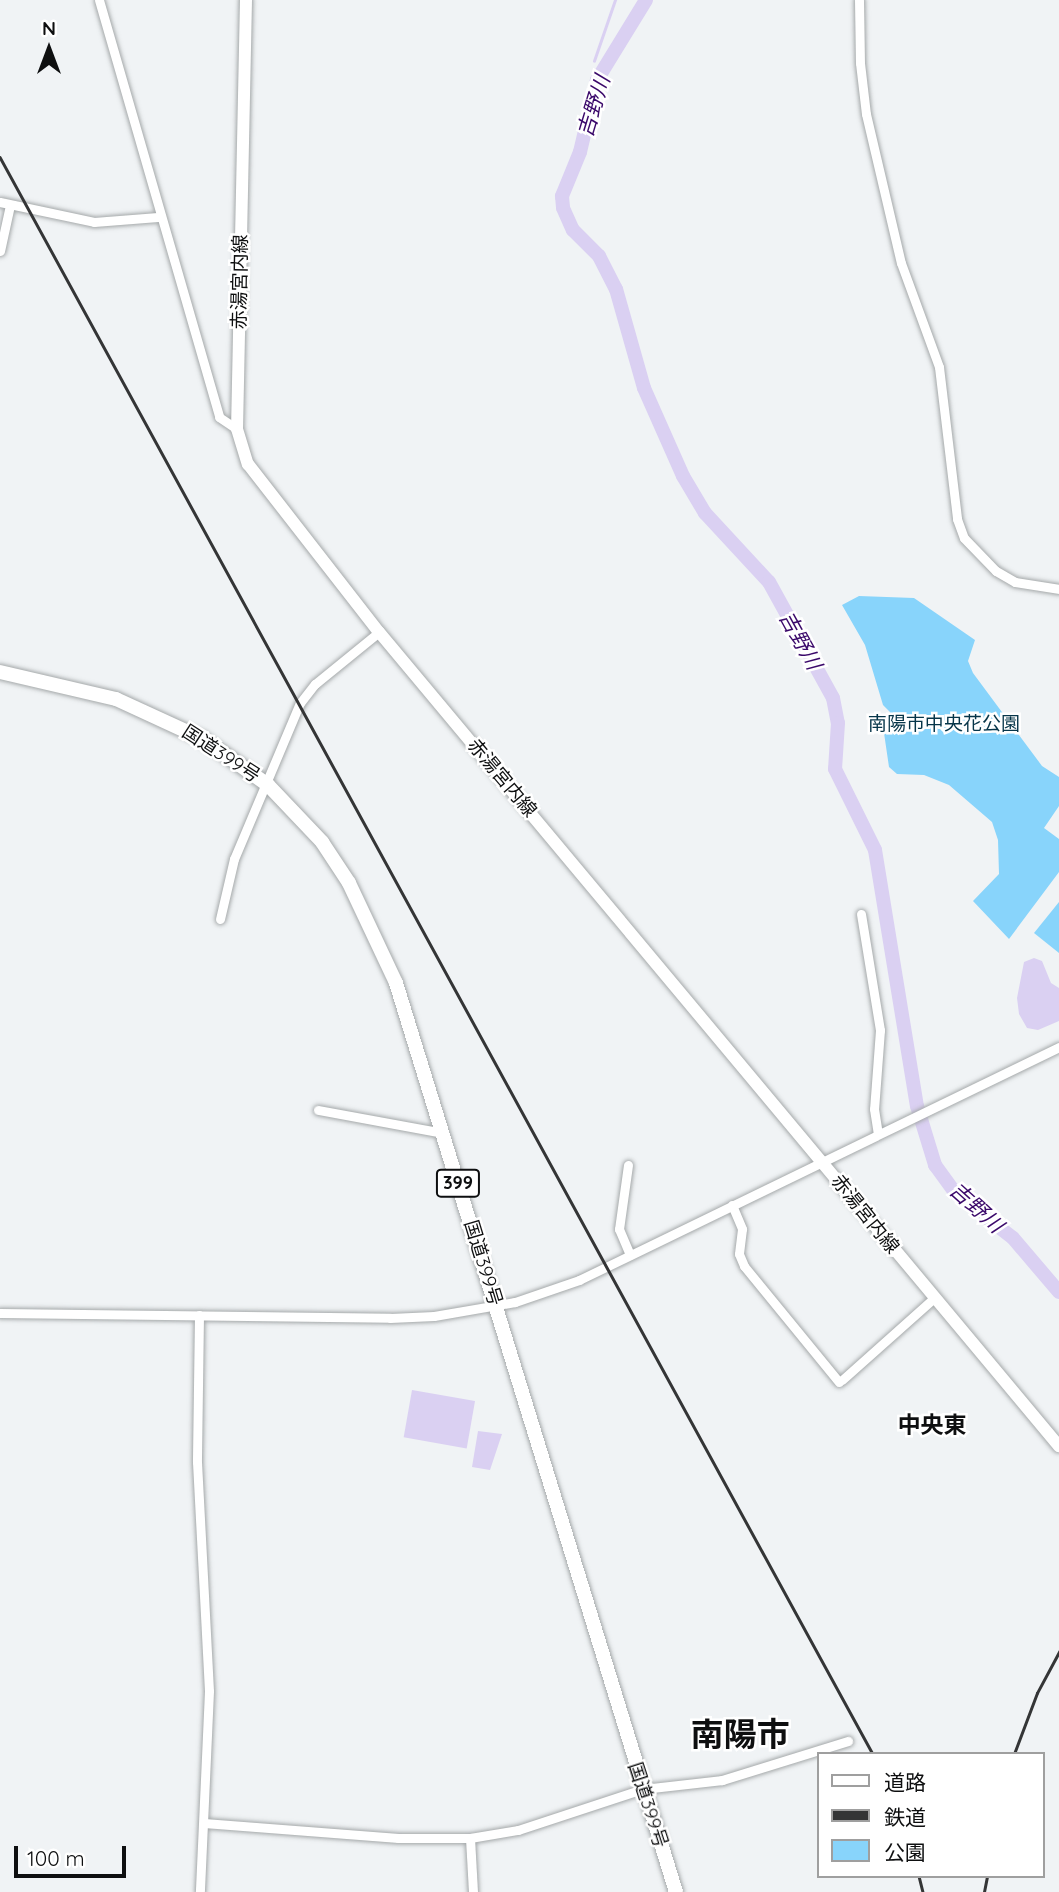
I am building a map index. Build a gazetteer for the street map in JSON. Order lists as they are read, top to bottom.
{
  "streets": {
    "highway": ["国道399号", "399"],
    "main road": ["赤湯宮内線"]
  },
  "districts": ["中央東", "南陽市"],
  "water": ["吉野川"],
  "parks": ["南陽市中央花公園"],
  "legend": ["道路", "鉄道", "公園"],
  "scale_bar": "100 m",
  "north": "top"
}
